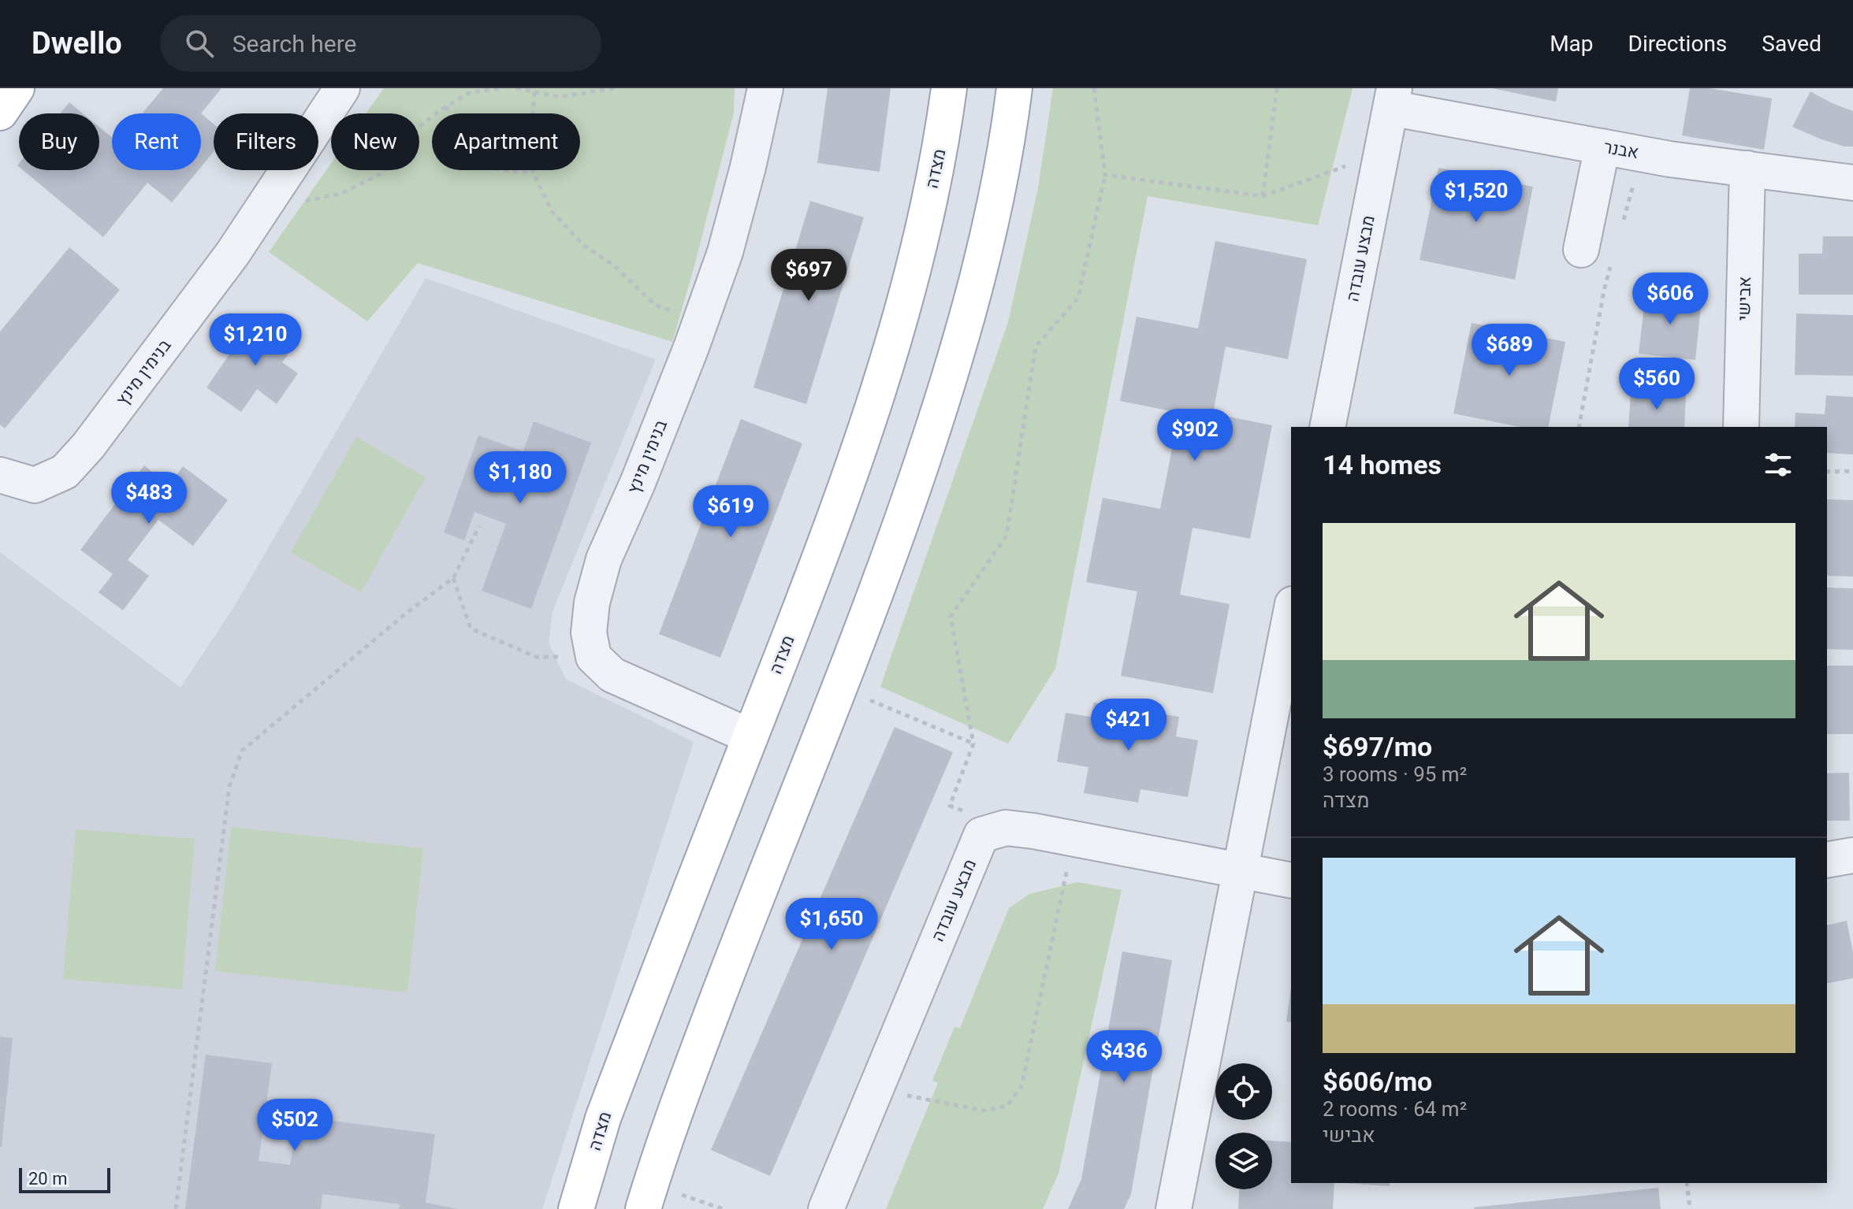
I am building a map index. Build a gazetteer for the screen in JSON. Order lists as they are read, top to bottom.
{
  "streets": {
    "main road": ["מצדה"],
    "street": [
      "אבנר",
      "מבצע עובדה",
      "אבישי",
      "בנימין מינץ"
    ]
  },
  "crossings": [
    ["אבנר", "מבצע עובדה"],
    ["אבנר", "אבישי"]
  ],
  "scale_bar": "20 m",
  "page": {
    "header": "Dwello",
    "search": "Search here",
    "nav": ["Map", "Directions", "Saved"],
    "chip": [
      "Buy",
      "Rent",
      "Filters",
      "New",
      "Apartment"
    ],
    "price": [
      "$1,520",
      "$697",
      "$606",
      "$1,210",
      "$689",
      "$560",
      "$902",
      "$1,180",
      "$483",
      "$619",
      "$421",
      "$1,650",
      "$436",
      "$502"
    ],
    "heading": "14 homes",
    "list": [
      {
        "name": "$697/mo",
        "note": "3 rooms · 95 m² · מצדה"
      },
      {
        "name": "$606/mo",
        "note": "2 rooms · 64 m² · אבישי"
      }
    ],
    "scale": "20 m"
  }
}
